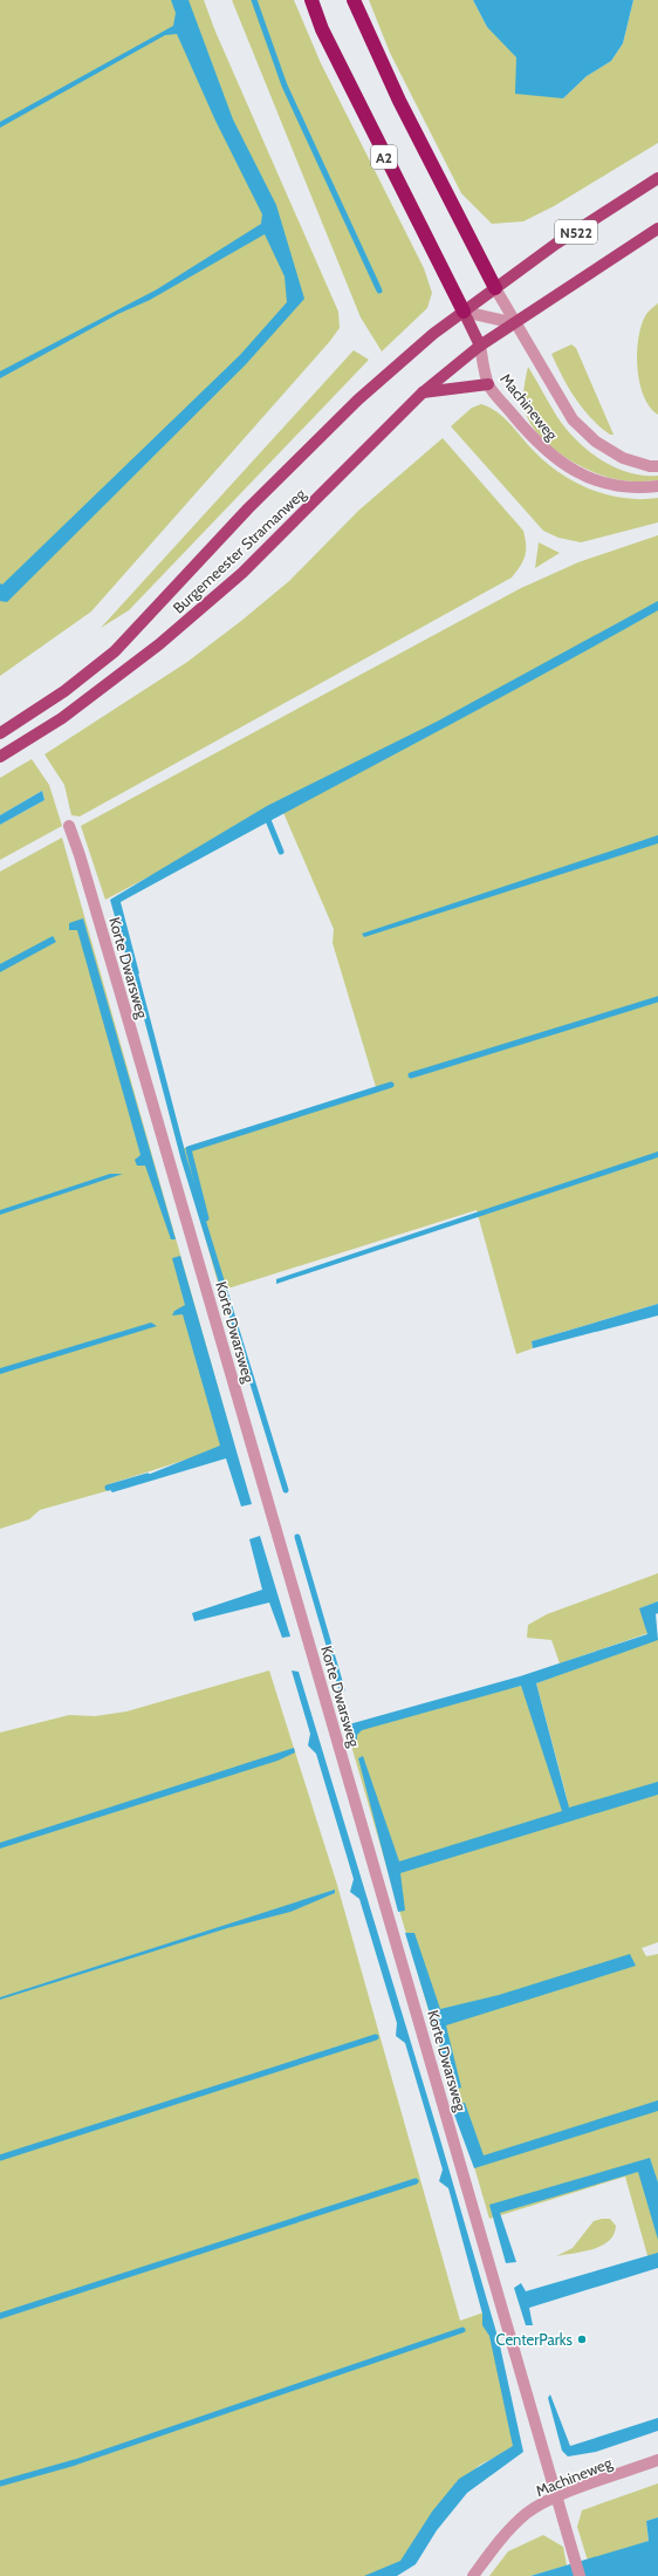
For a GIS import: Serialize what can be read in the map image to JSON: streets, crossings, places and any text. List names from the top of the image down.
{
  "streets": {
    "highway": ["A2"],
    "main road": ["N522", "Burgemeester Stramanweg"],
    "street": ["Machineweg", "Korte Dwarsweg"]
  },
  "crossings": [
    ["A2", "Burgemeester Stramanweg"],
    ["Machineweg", "Burgemeester Stramanweg"],
    ["Machineweg", "Korte Dwarsweg"]
  ],
  "places": ["CenterParks"]
}
